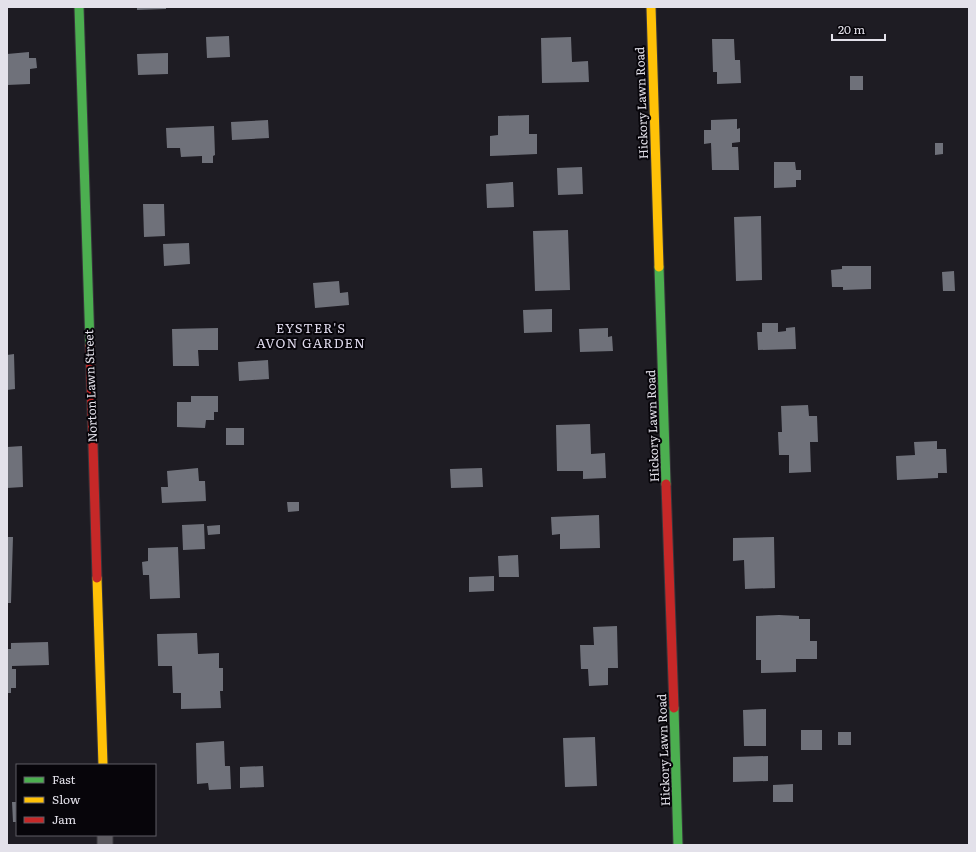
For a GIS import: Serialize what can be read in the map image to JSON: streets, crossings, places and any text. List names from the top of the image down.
{
  "streets": {
    "street": ["Hickory Lawn Road", "Norton Lawn Street"]
  },
  "districts": ["EYSTER'S AVON GARDEN"],
  "legend": ["Fast", "Slow", "Jam"],
  "scale_bar": "20 m"
}
